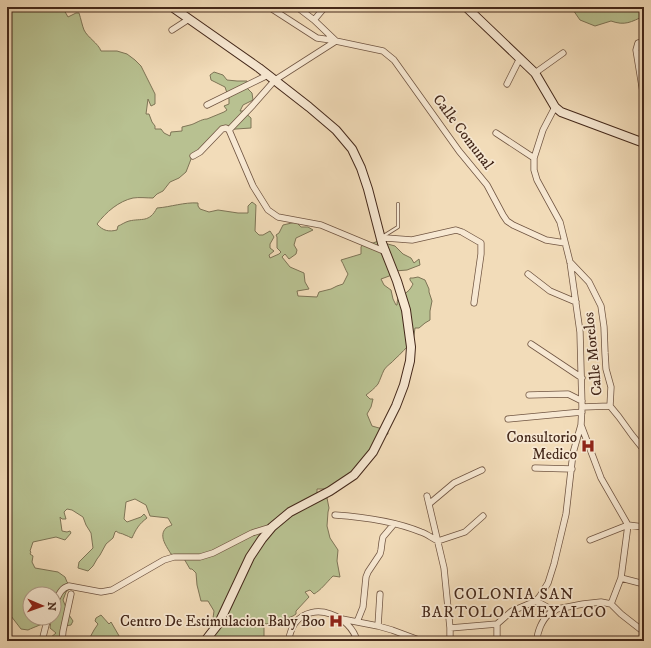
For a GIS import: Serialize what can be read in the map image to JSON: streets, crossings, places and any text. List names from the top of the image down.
{
  "streets": {
    "street": ["Calle Comunal", "Calle Morelos"]
  },
  "districts": ["COLONIA SAN BARTOLO AMEYALCO"],
  "places": {
    "hospital": ["Consultorio Medico", "Centro De Estimulacion Baby Boo"]
  },
  "north": "right"
}
